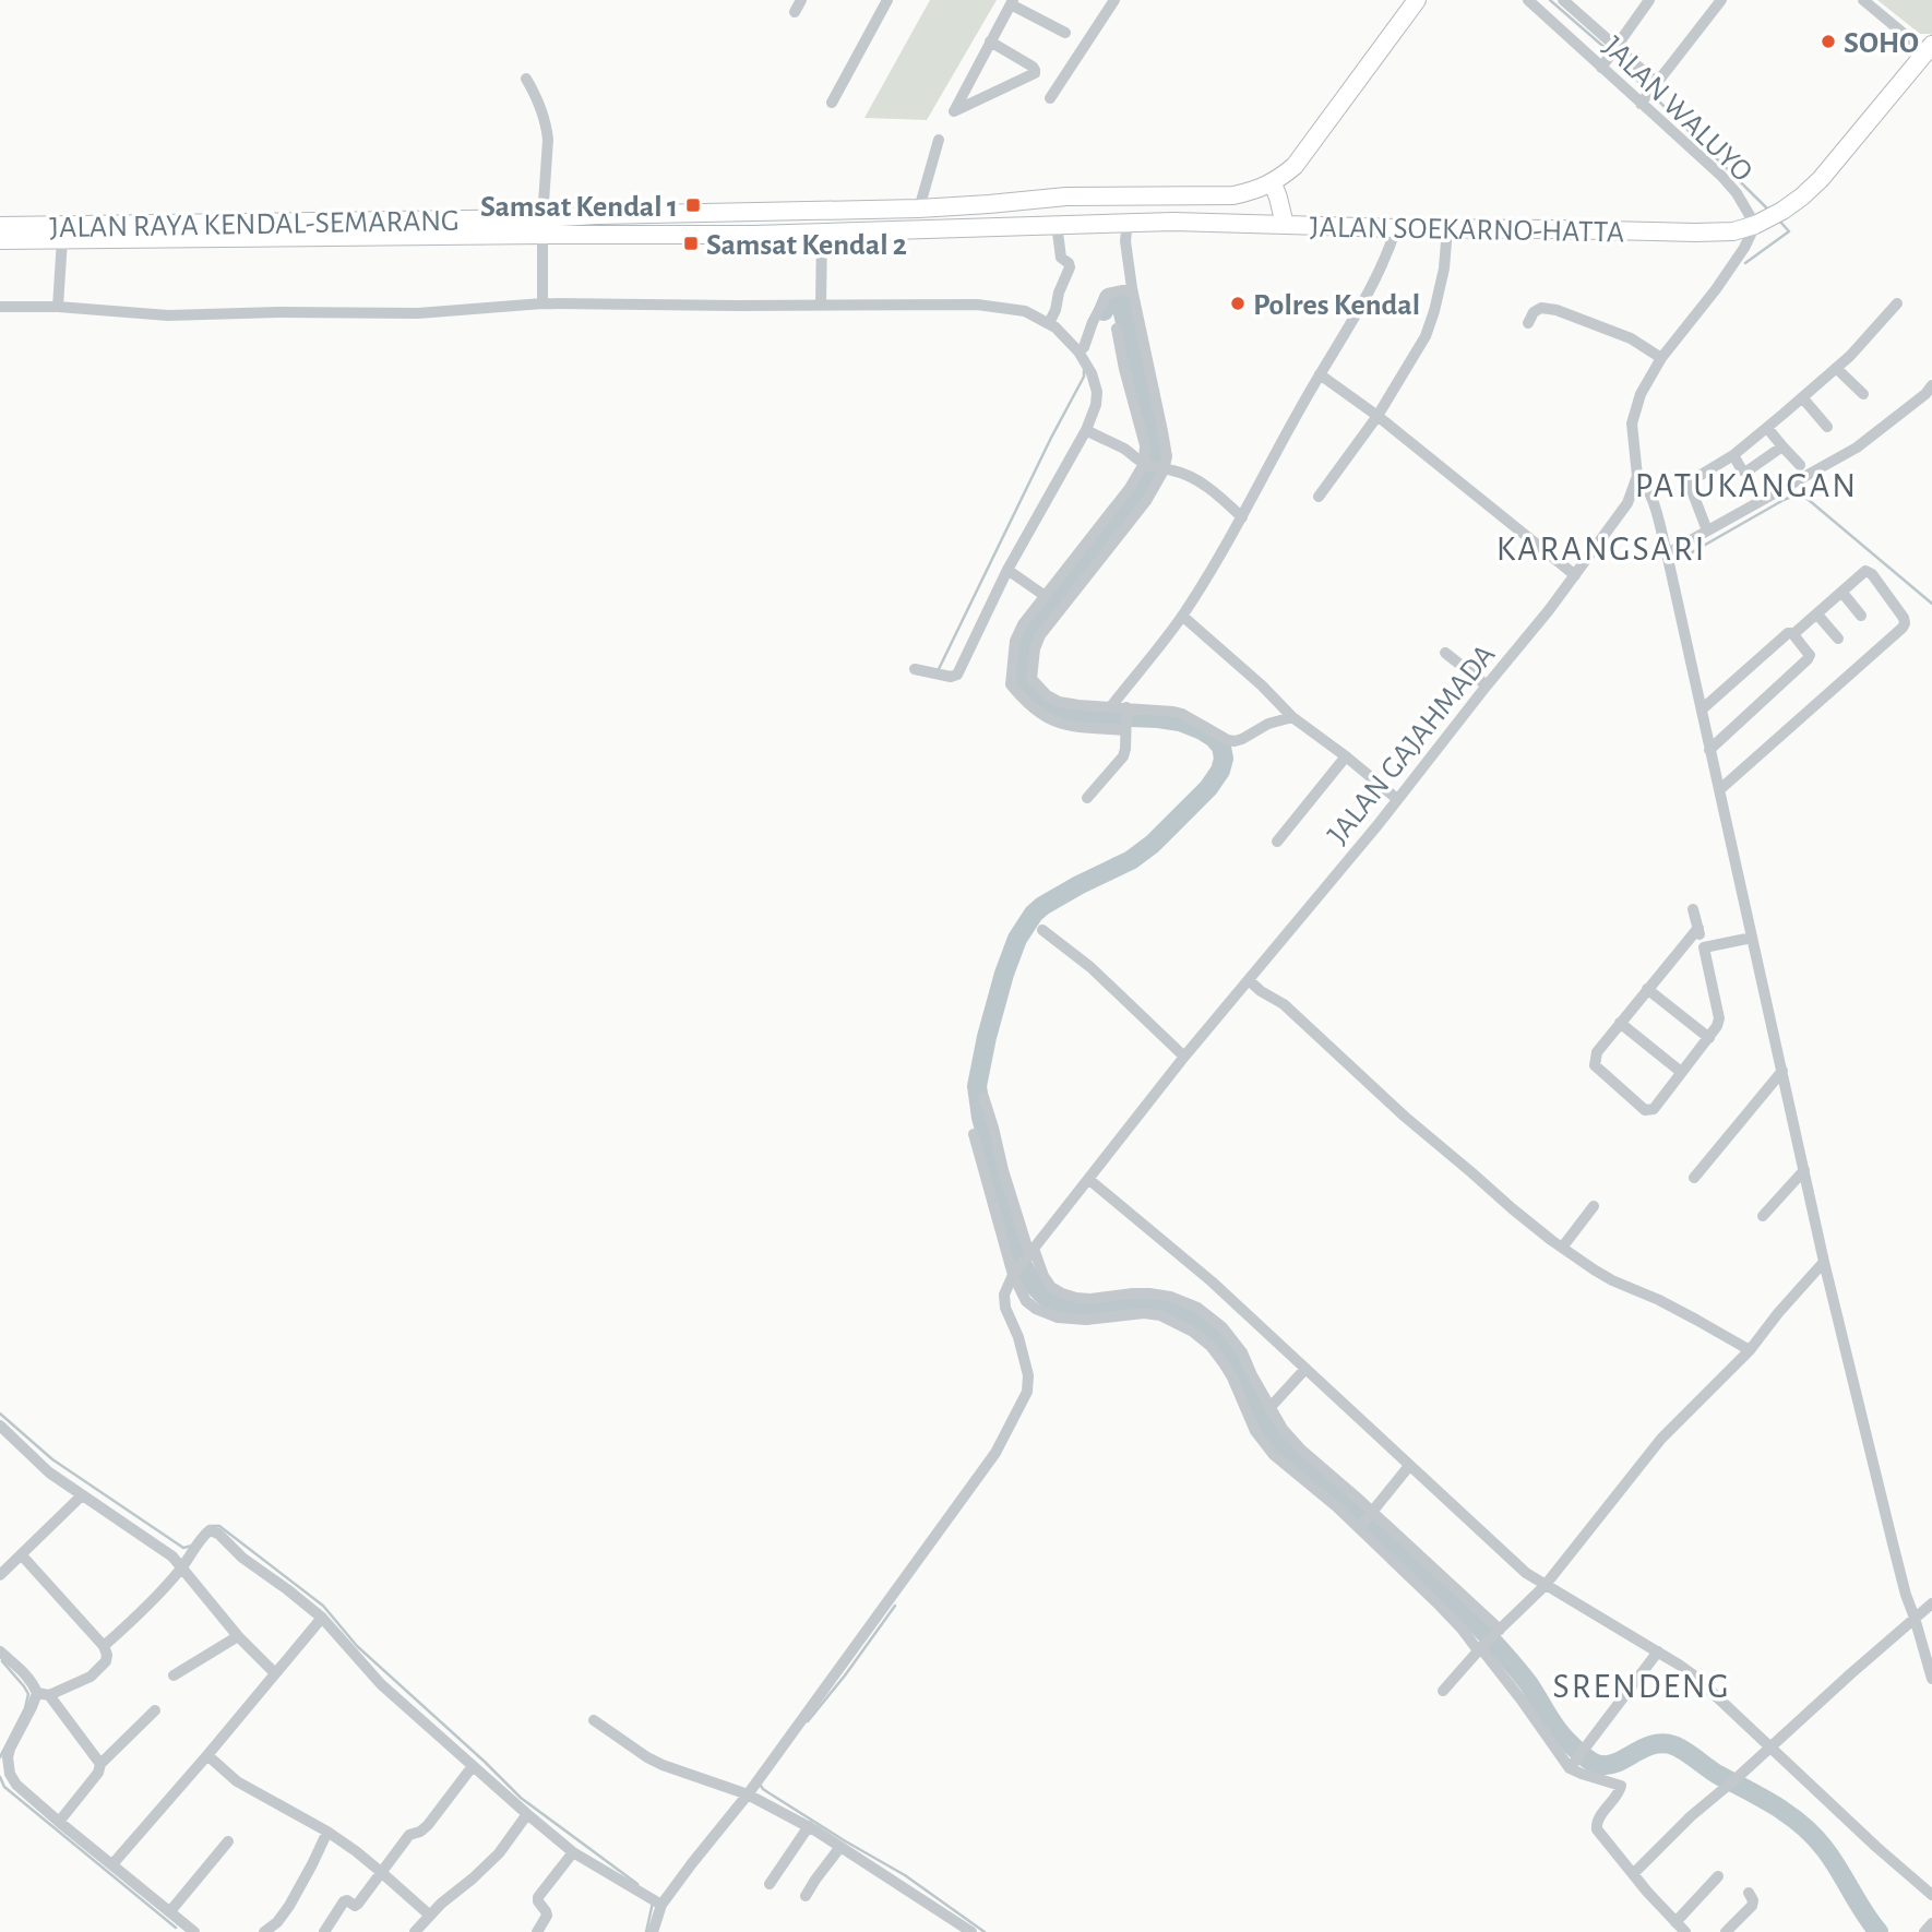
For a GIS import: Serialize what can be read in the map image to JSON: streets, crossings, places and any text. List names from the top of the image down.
{
  "streets": {
    "highway": ["JALAN RAYA KENDAL-SEMARANG", "JALAN SOEKARNO-HATTA"],
    "street": ["JALAN WALUYO", "JALAN GAJAHMADA"]
  },
  "crossings": [
    ["JALAN WALUYO", "JALAN SOEKARNO-HATTA"],
    ["JALAN WALUYO", "JALAN GAJAHMADA"],
    ["JALAN RAYA KENDAL-SEMARANG", "JALAN SOEKARNO-HATTA"],
    ["JALAN SOEKARNO-HATTA", "JALAN GAJAHMADA"]
  ],
  "districts": ["PATUKANGAN", "KARANGSARI", "SRENDENG"],
  "places": {
    "other": ["SOHO", "Polres Kendal"],
    "transit": ["Samsat Kendal 1", "Samsat Kendal 2"]
  }
}
